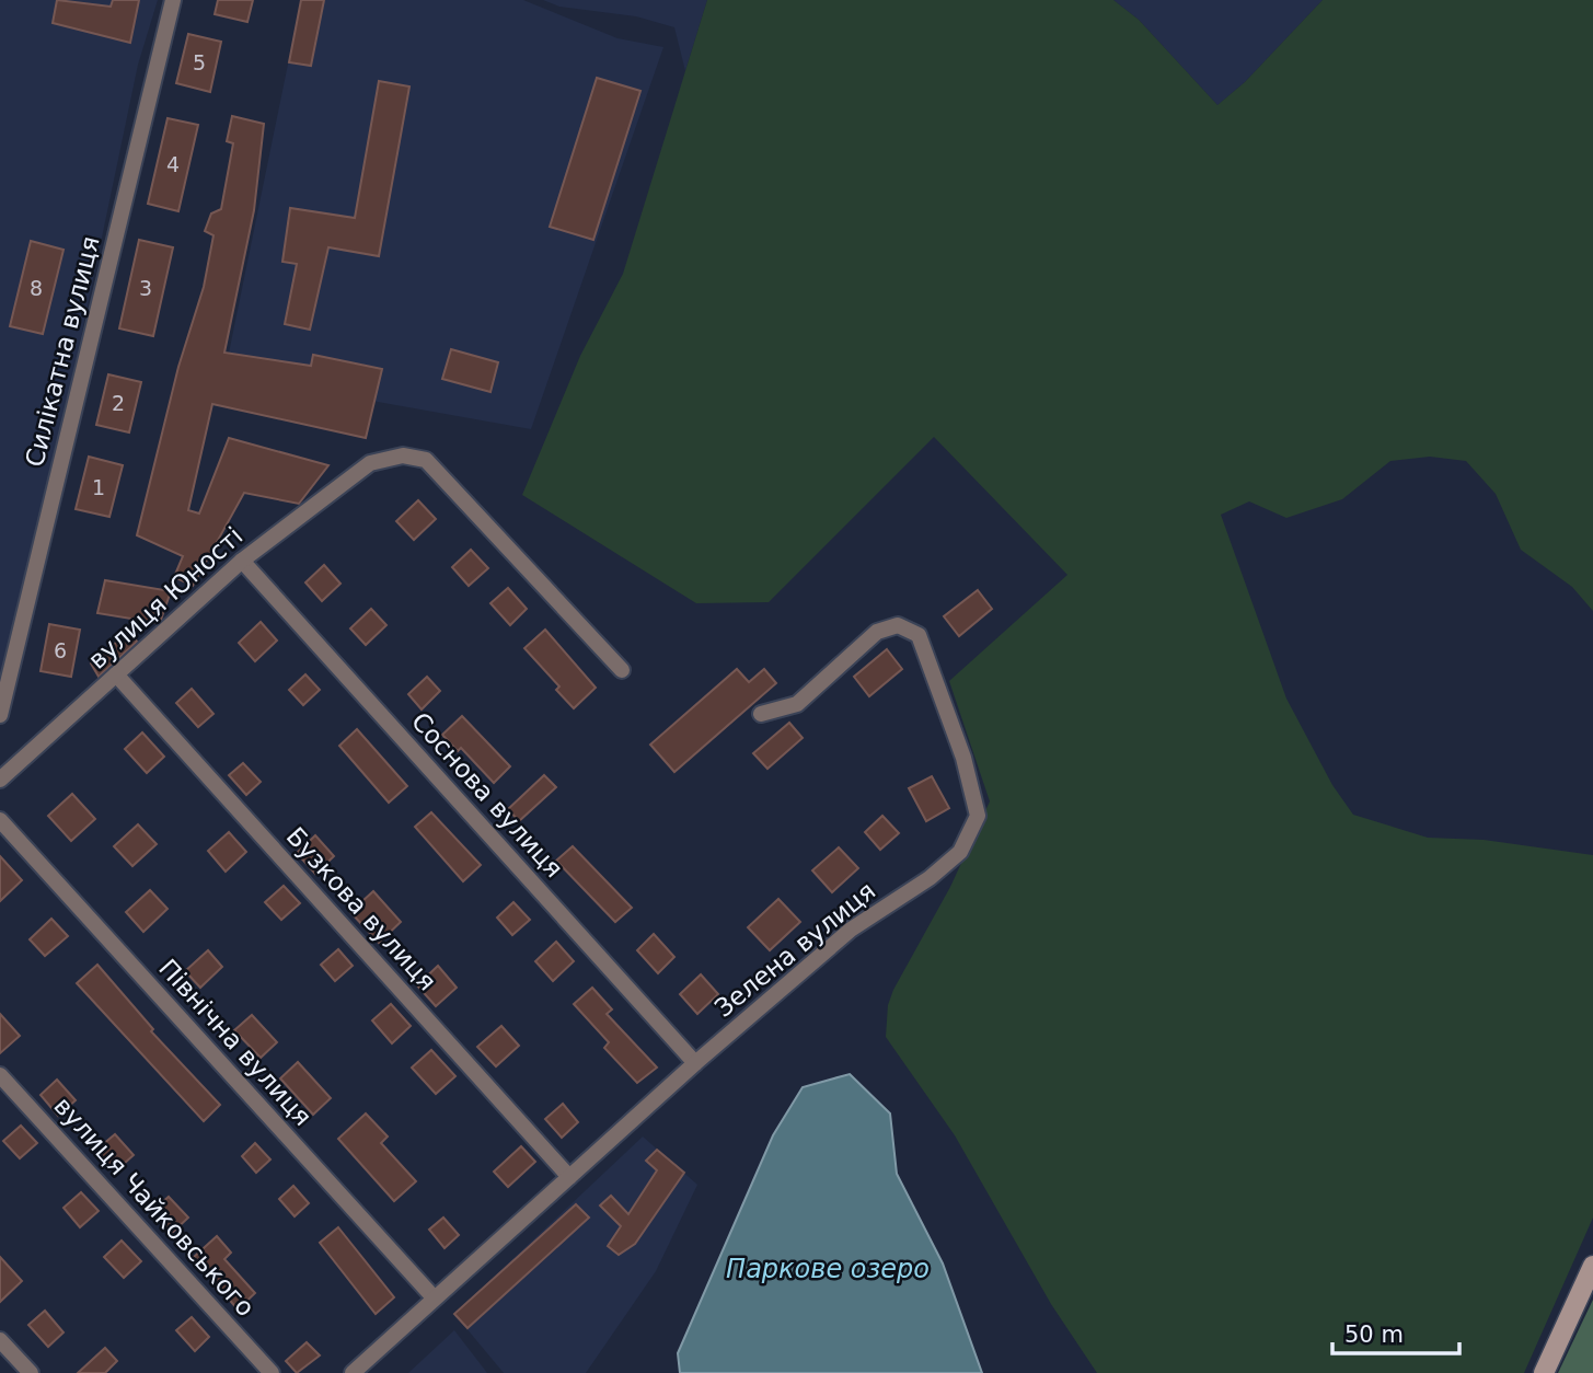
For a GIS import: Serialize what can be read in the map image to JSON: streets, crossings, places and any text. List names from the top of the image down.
{
  "streets": {
    "street": [
      "Силікатна вулиця",
      "вулиця Юності",
      "Соснова вулиця",
      "Бузкова вулиця",
      "Зелена вулиця",
      "Північна вулиця",
      "вулиця Чайковського"
    ]
  },
  "crossings": [
    ["вулиця Юності", "Соснова вулиця"],
    ["вулиця Юності", "Бузкова вулиця"],
    ["Соснова вулиця", "Зелена вулиця"],
    ["Бузкова вулиця", "Зелена вулиця"],
    ["Зелена вулиця", "Північна вулиця"]
  ],
  "water": ["Паркове озеро"],
  "house_numbers": [
    "5",
    "4",
    "8",
    "3",
    "2",
    "1",
    "6"
  ],
  "scale_bar": "50 m"
}
